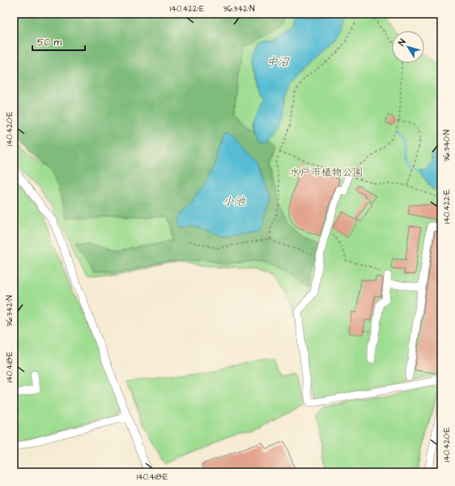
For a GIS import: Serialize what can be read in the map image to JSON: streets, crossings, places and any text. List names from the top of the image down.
{
  "water": ["中沼", "小池"],
  "parks": ["水戸市植物公園"],
  "scale_bar": "50 m",
  "north": "top left",
  "coordinates": [
    "140.422°E",
    "36.342°N",
    "140.420°E",
    "36.340°N",
    "140.418°E"
  ]
}
